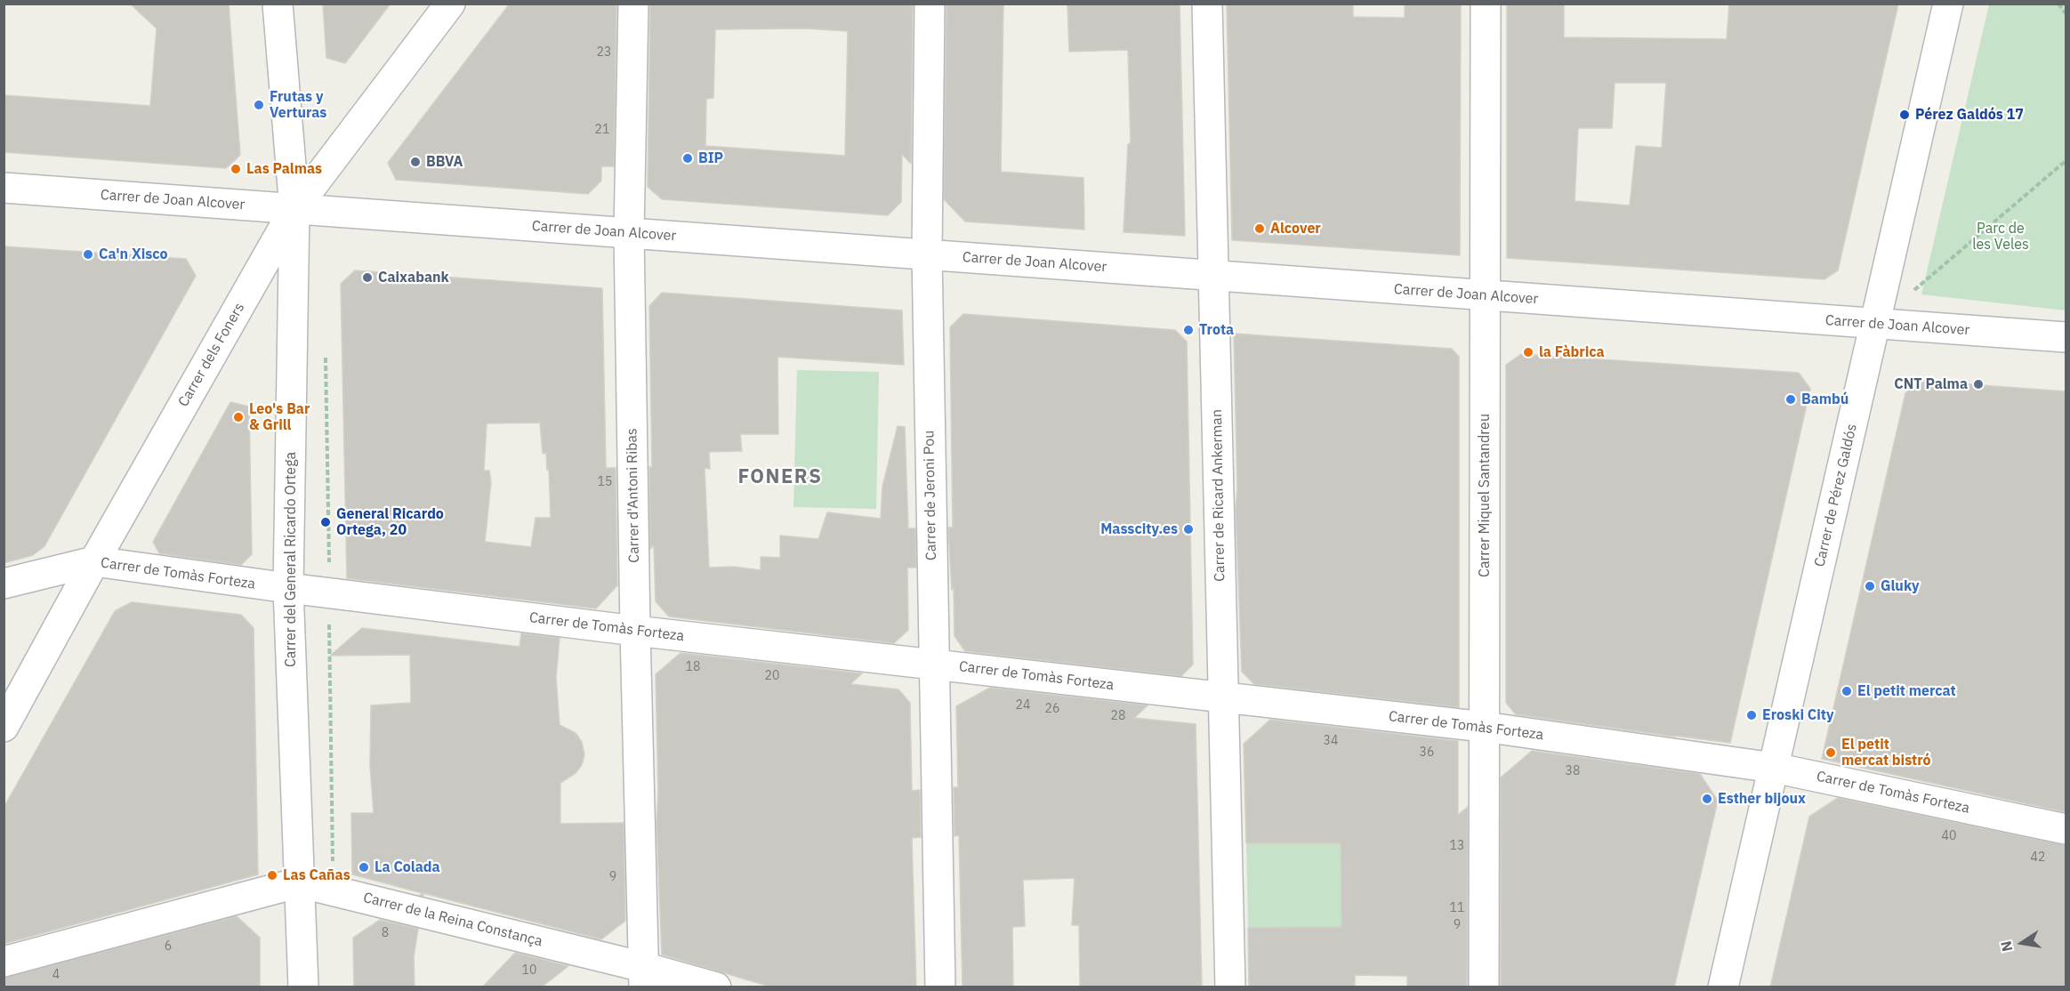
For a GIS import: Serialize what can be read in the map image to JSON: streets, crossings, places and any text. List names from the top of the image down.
{
  "streets": {
    "street": [
      "Carrer de Joan Alcover",
      "Carrer dels Foners",
      "Carrer d'Antoni Ribas",
      "Carrer de Jeroni Pou",
      "Carrer de Ricard Ankerman",
      "Carrer Miquel Santandreu",
      "Carrer de Pérez Galdós",
      "Carrer del General Ricardo Ortega",
      "Carrer de Tomàs Forteza",
      "Carrer de la Reina Constança"
    ]
  },
  "crossings": [
    ["Carrer de Joan Alcover", "Carrer dels Foners"],
    ["Carrer de Joan Alcover", "Carrer d'Antoni Ribas"],
    ["Carrer de Joan Alcover", "Carrer de Jeroni Pou"],
    ["Carrer de Joan Alcover", "Carrer de Ricard Ankerman"],
    ["Carrer de Joan Alcover", "Carrer Miquel Santandreu"],
    ["Carrer de Joan Alcover", "Carrer de Pérez Galdós"],
    ["Carrer de Joan Alcover", "Carrer del General Ricardo Ortega"],
    ["Carrer dels Foners", "Carrer del General Ricardo Ortega"],
    ["Carrer dels Foners", "Carrer de Tomàs Forteza"],
    ["Carrer d'Antoni Ribas", "Carrer de Tomàs Forteza"],
    ["Carrer d'Antoni Ribas", "Carrer de la Reina Constança"],
    ["Carrer de Jeroni Pou", "Carrer de Tomàs Forteza"],
    ["Carrer de Ricard Ankerman", "Carrer de Tomàs Forteza"],
    ["Carrer Miquel Santandreu", "Carrer de Tomàs Forteza"],
    ["Carrer de Pérez Galdós", "Carrer de Tomàs Forteza"],
    ["Carrer del General Ricardo Ortega", "Carrer de Tomàs Forteza"],
    ["Carrer del General Ricardo Ortega", "Carrer de la Reina Constança"]
  ],
  "districts": ["FONERS"],
  "parks": ["Parc de les Veles"],
  "places": [
    "Frutas y Verturas",
    "Pérez Galdós 17",
    "BIP",
    "BBVA",
    "Las Palmas",
    "Alcover",
    "Ca'n Xisco",
    "Caixabank",
    "Trota",
    "la Fàbrica",
    "CNT Palma",
    "Bambú",
    "Leo's Bar & Grill",
    "General Ricardo Ortega, 20",
    "Masscity.es",
    "Gluky",
    "El petit mercat",
    "Eroski City",
    "El petit mercat bistró",
    "Esther bijoux",
    "La Colada",
    "Las Cañas"
  ],
  "house_numbers": [
    "23",
    "21",
    "15",
    "18",
    "20",
    "24",
    "26",
    "28",
    "34",
    "36",
    "38",
    "40",
    "13",
    "42",
    "9",
    "11",
    "9",
    "8",
    "6",
    "10",
    "4"
  ],
  "north": "left"
}
